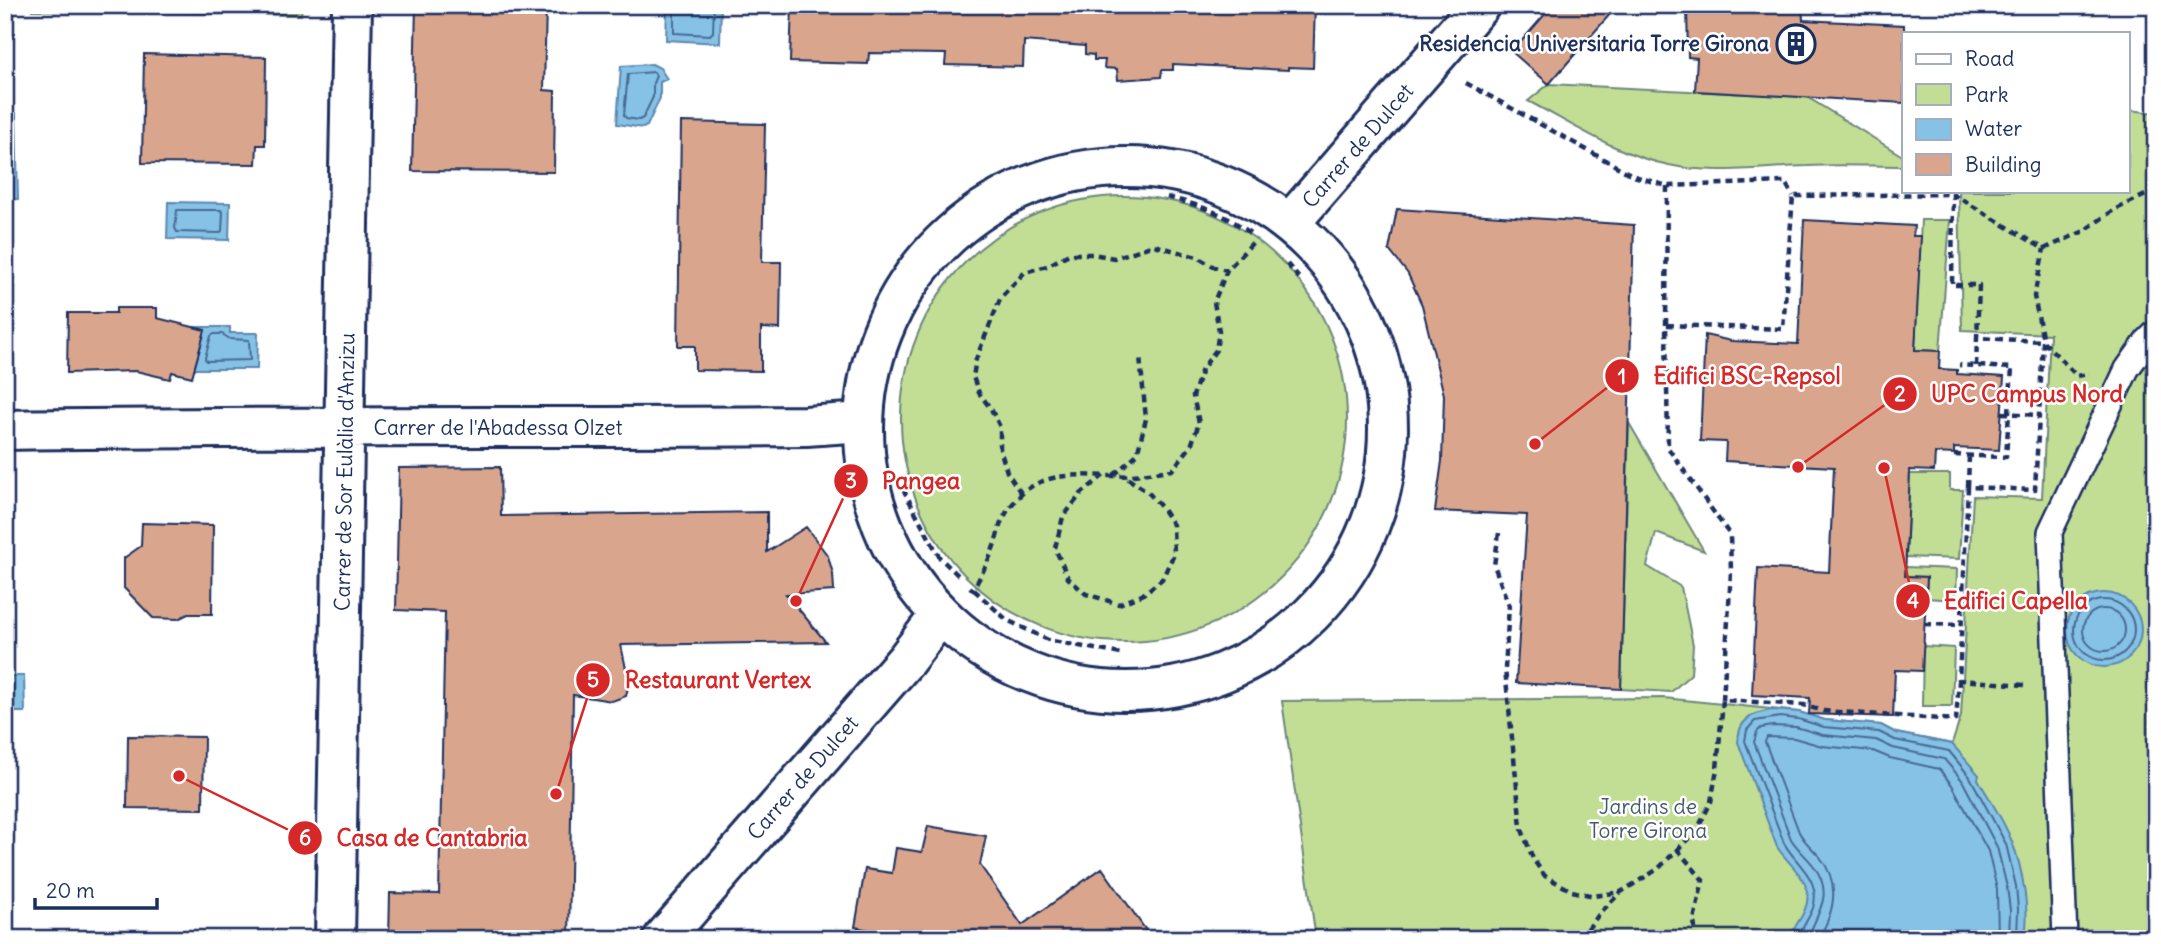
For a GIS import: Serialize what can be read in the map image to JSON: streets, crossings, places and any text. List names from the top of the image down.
{
  "streets": {
    "street": ["Carrer de Dulcet", "Carrer de l'Abadessa Olzet", "Carrer de Sor Eulàlia d'Anzizu"]
  },
  "crossings": [
    ["Carrer de l'Abadessa Olzet", "Carrer de Sor Eulàlia d'Anzizu"]
  ],
  "parks": ["Jardins de Torre Girona"],
  "places": {
    "building": ["Residencia Universitaria Torre Girona"],
    "other": [
      "Edifici BSC-Repsol",
      "UPC Campus Nord",
      "Edifici Capella",
      "Pangea",
      "Casa de Cantabria",
      "Restaurant Vertex"
    ]
  },
  "legend": [
    "Road",
    "Park",
    "Water",
    "Building"
  ],
  "scale_bar": "20 m"
}
